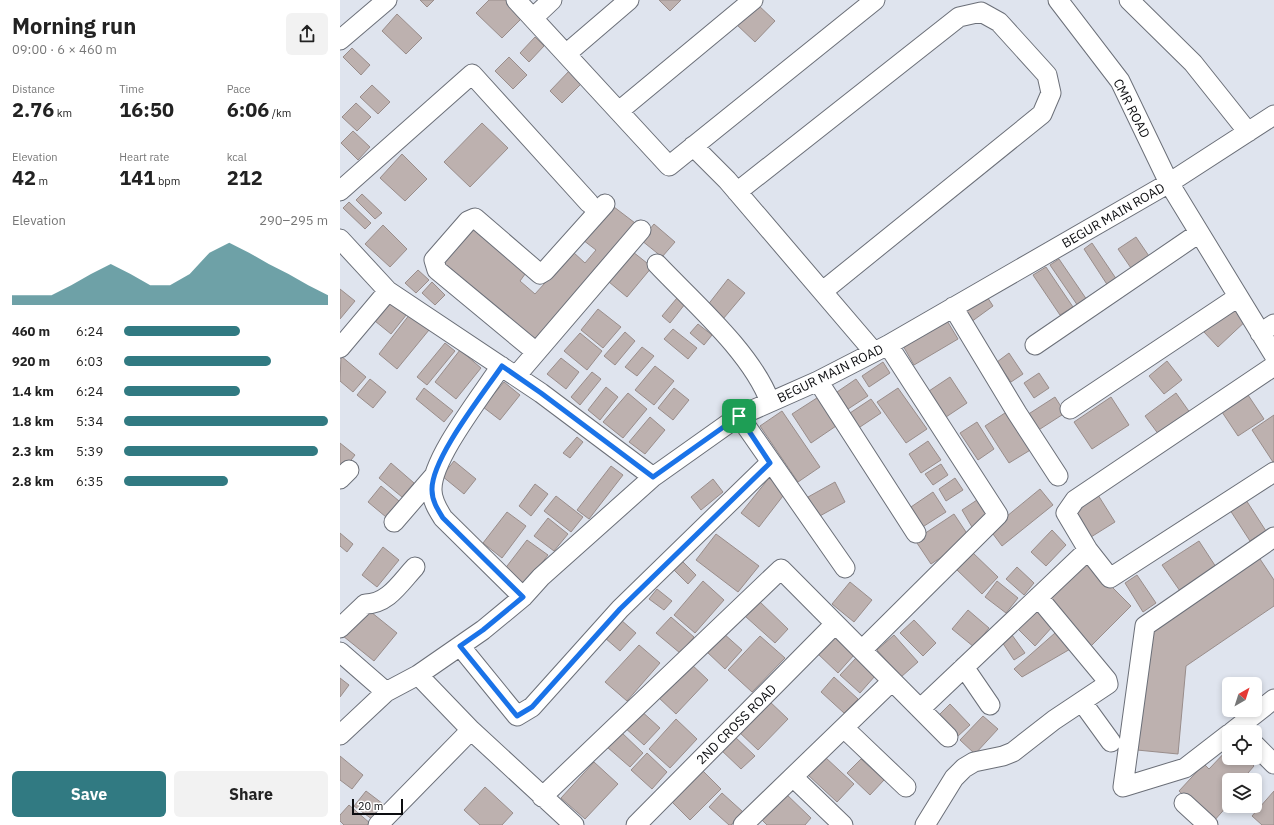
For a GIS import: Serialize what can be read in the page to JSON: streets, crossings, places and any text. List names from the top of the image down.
{
  "streets": {
    "street": ["CMR ROAD", "BEGUR MAIN ROAD", "2ND CROSS ROAD"]
  },
  "crossings": [
    ["CMR ROAD", "BEGUR MAIN ROAD"]
  ],
  "scale_bar": "20 m",
  "north": "top right",
  "page": {
    "heading": ["Morning run", "09:00 · 6 × 460 m"],
    "stats": [
      ["Distance", "2.76 km"],
      ["Time", "16:50"],
      ["Pace", "6:06 /km"],
      ["Elevation", "42 m"],
      ["Heart rate", "141 bpm"],
      ["kcal", "212"]
    ],
    "chart": ["Elevation", "290–295 m"],
    "list": [
      {
        "name": "460 m",
        "note": "6:24"
      },
      {
        "name": "920 m",
        "note": "6:03"
      },
      {
        "name": "1.4 km",
        "note": "6:24"
      },
      {
        "name": "1.8 km",
        "note": "5:34"
      },
      {
        "name": "2.3 km",
        "note": "5:39"
      },
      {
        "name": "2.8 km",
        "note": "6:35"
      }
    ],
    "buttons": ["Save", "Share"],
    "scale": "20 m"
  }
}
